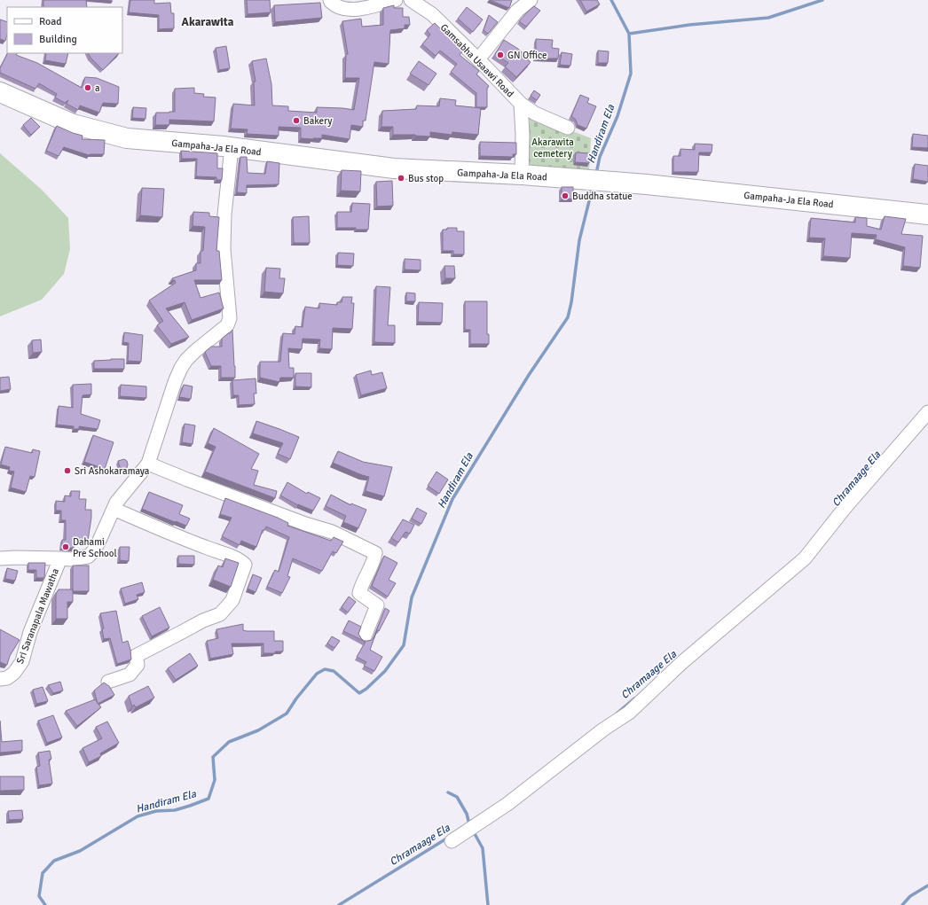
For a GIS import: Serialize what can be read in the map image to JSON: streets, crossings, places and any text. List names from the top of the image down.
{
  "streets": {
    "highway": ["Gampaha-Ja Ela Road"],
    "street": ["Gamsabha Usaawi Road", "Sri Saranapala Mawatha"]
  },
  "crossings": [
    ["Gamsabha Usaawi Road", "Gampaha-Ja Ela Road"],
    ["Gampaha-Ja Ela Road", "Sri Saranapala Mawatha"]
  ],
  "districts": ["Akarawita"],
  "water": ["Handiram Ela", "Chramaage Ela"],
  "parks": ["Akarawita cemetery"],
  "places": [
    "GN Office",
    "a",
    "Bakery",
    "Bus stop",
    "Buddha statue",
    "Sri Ashokaramaya",
    "Dahami Pre School"
  ],
  "legend": ["Road", "Building"]
}
